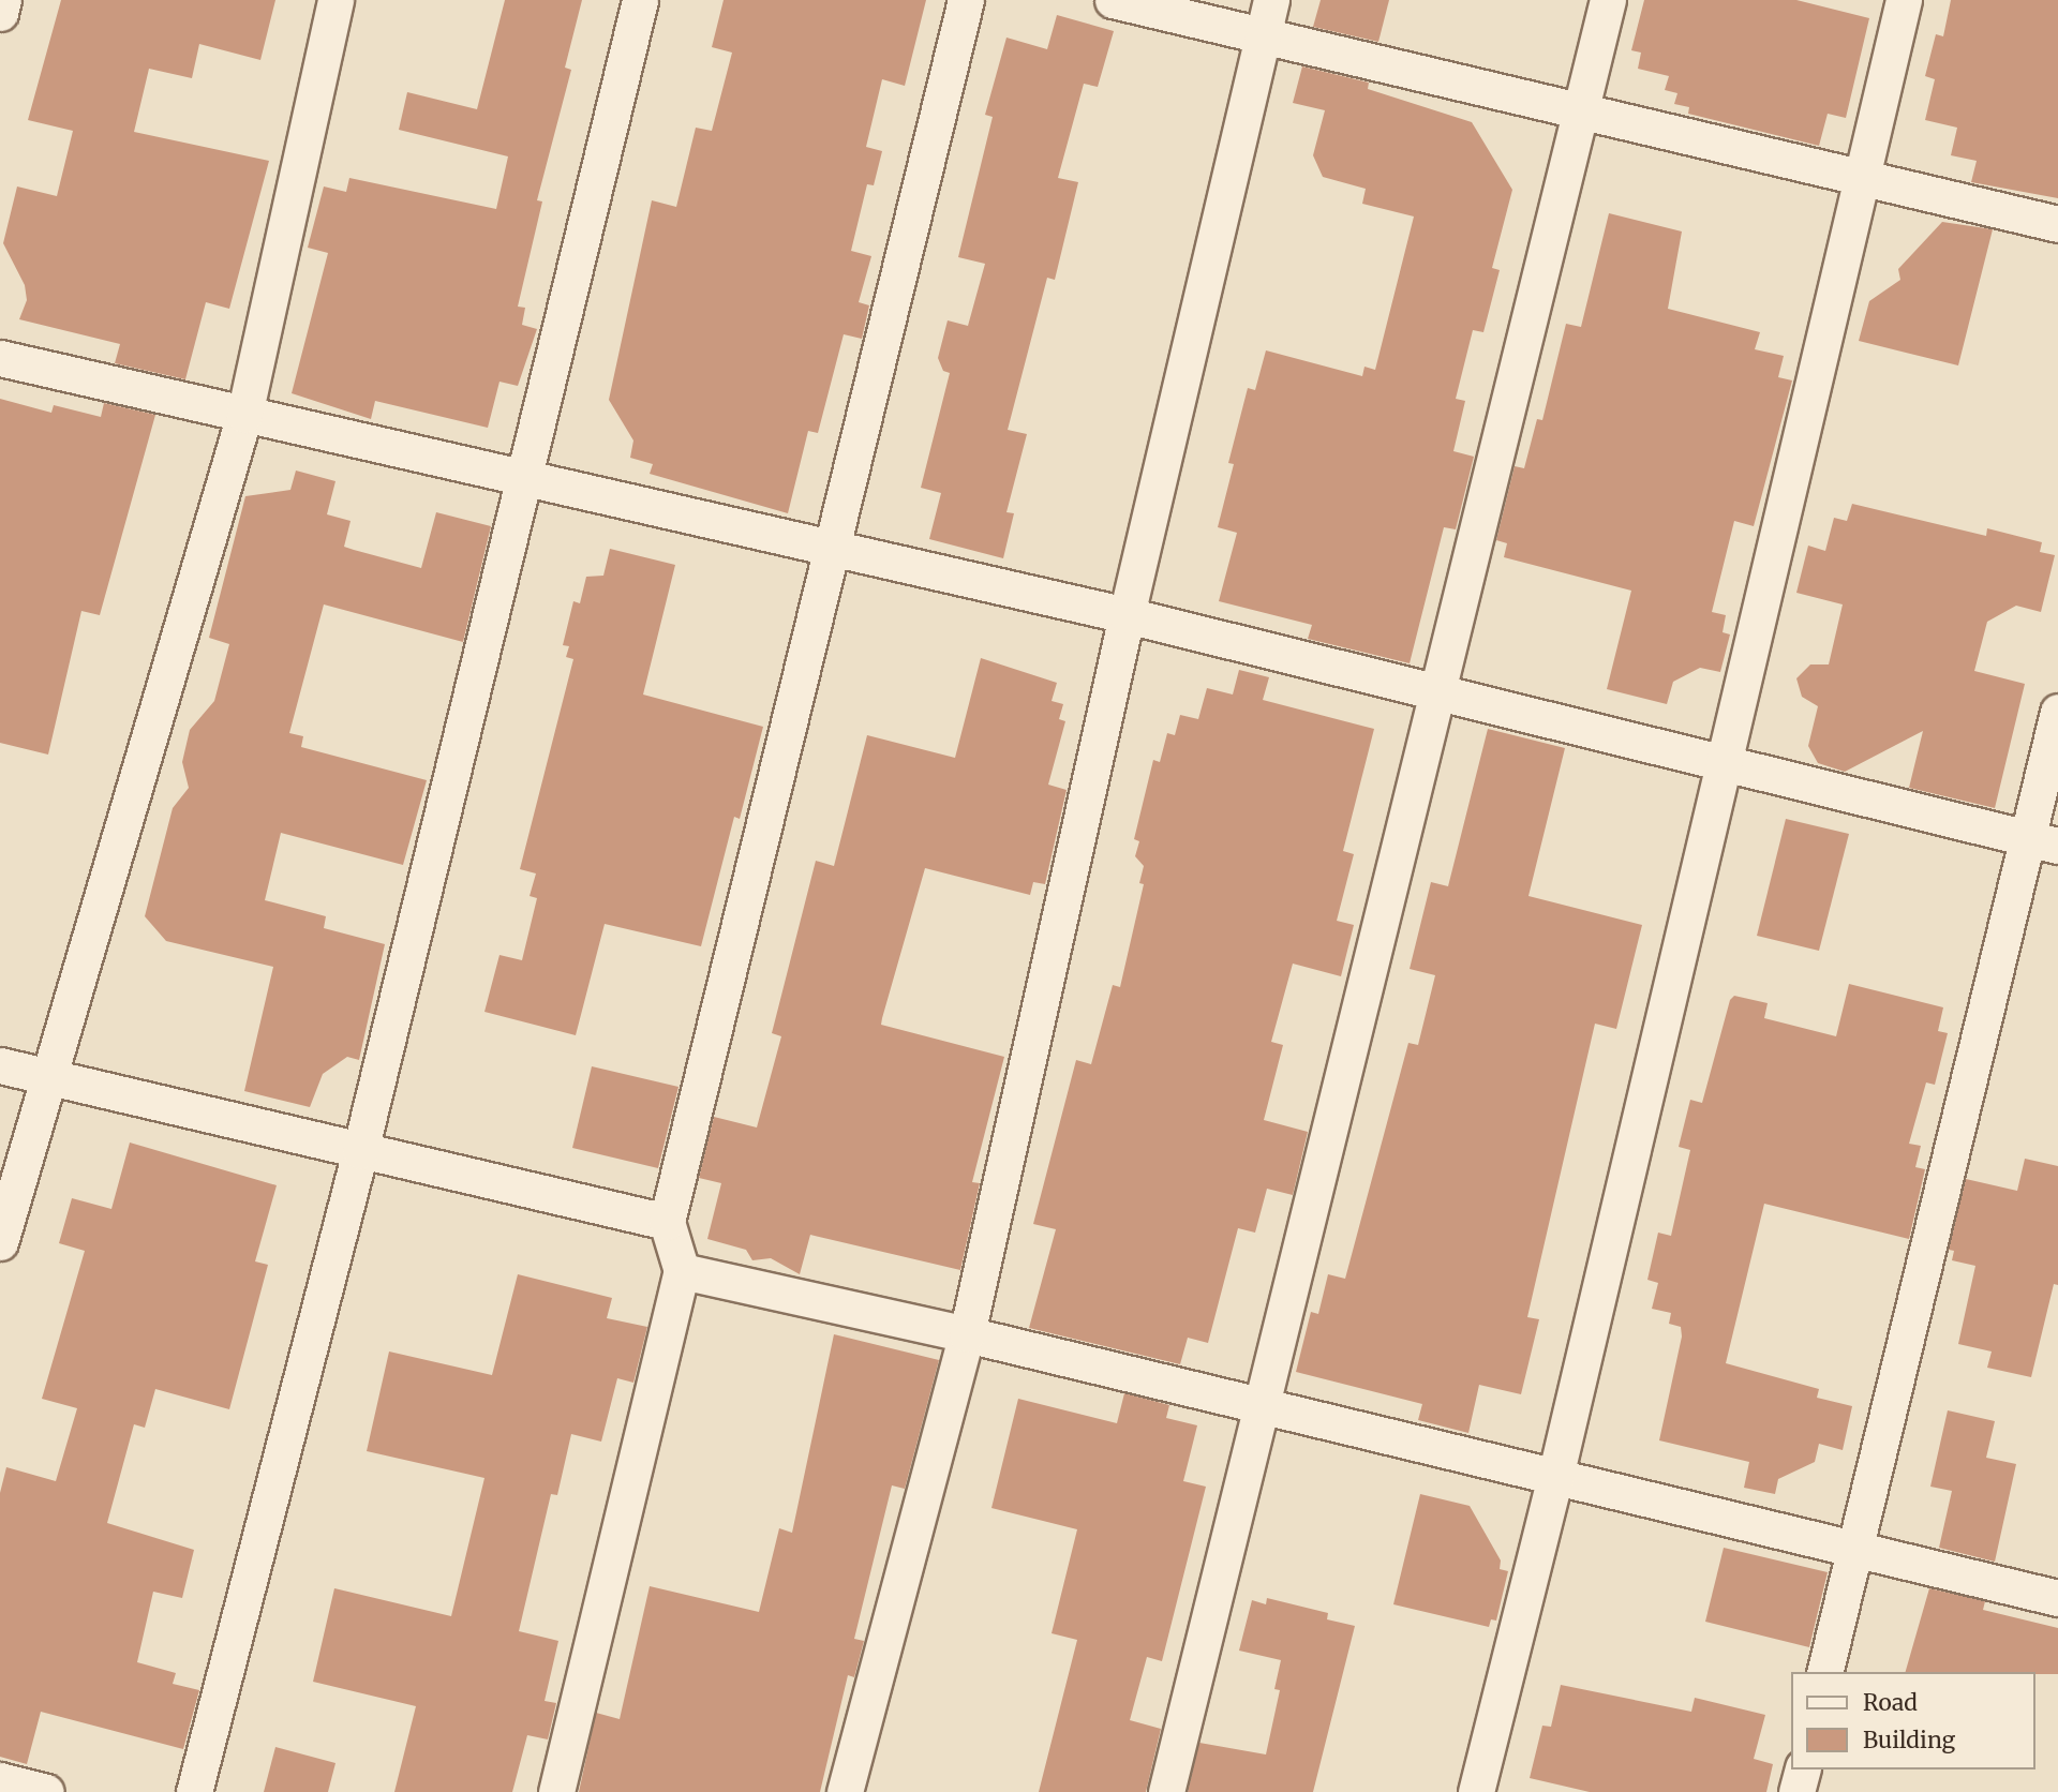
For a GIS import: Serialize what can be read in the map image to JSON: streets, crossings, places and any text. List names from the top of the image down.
{
  "legend": ["Road", "Building"]
}
